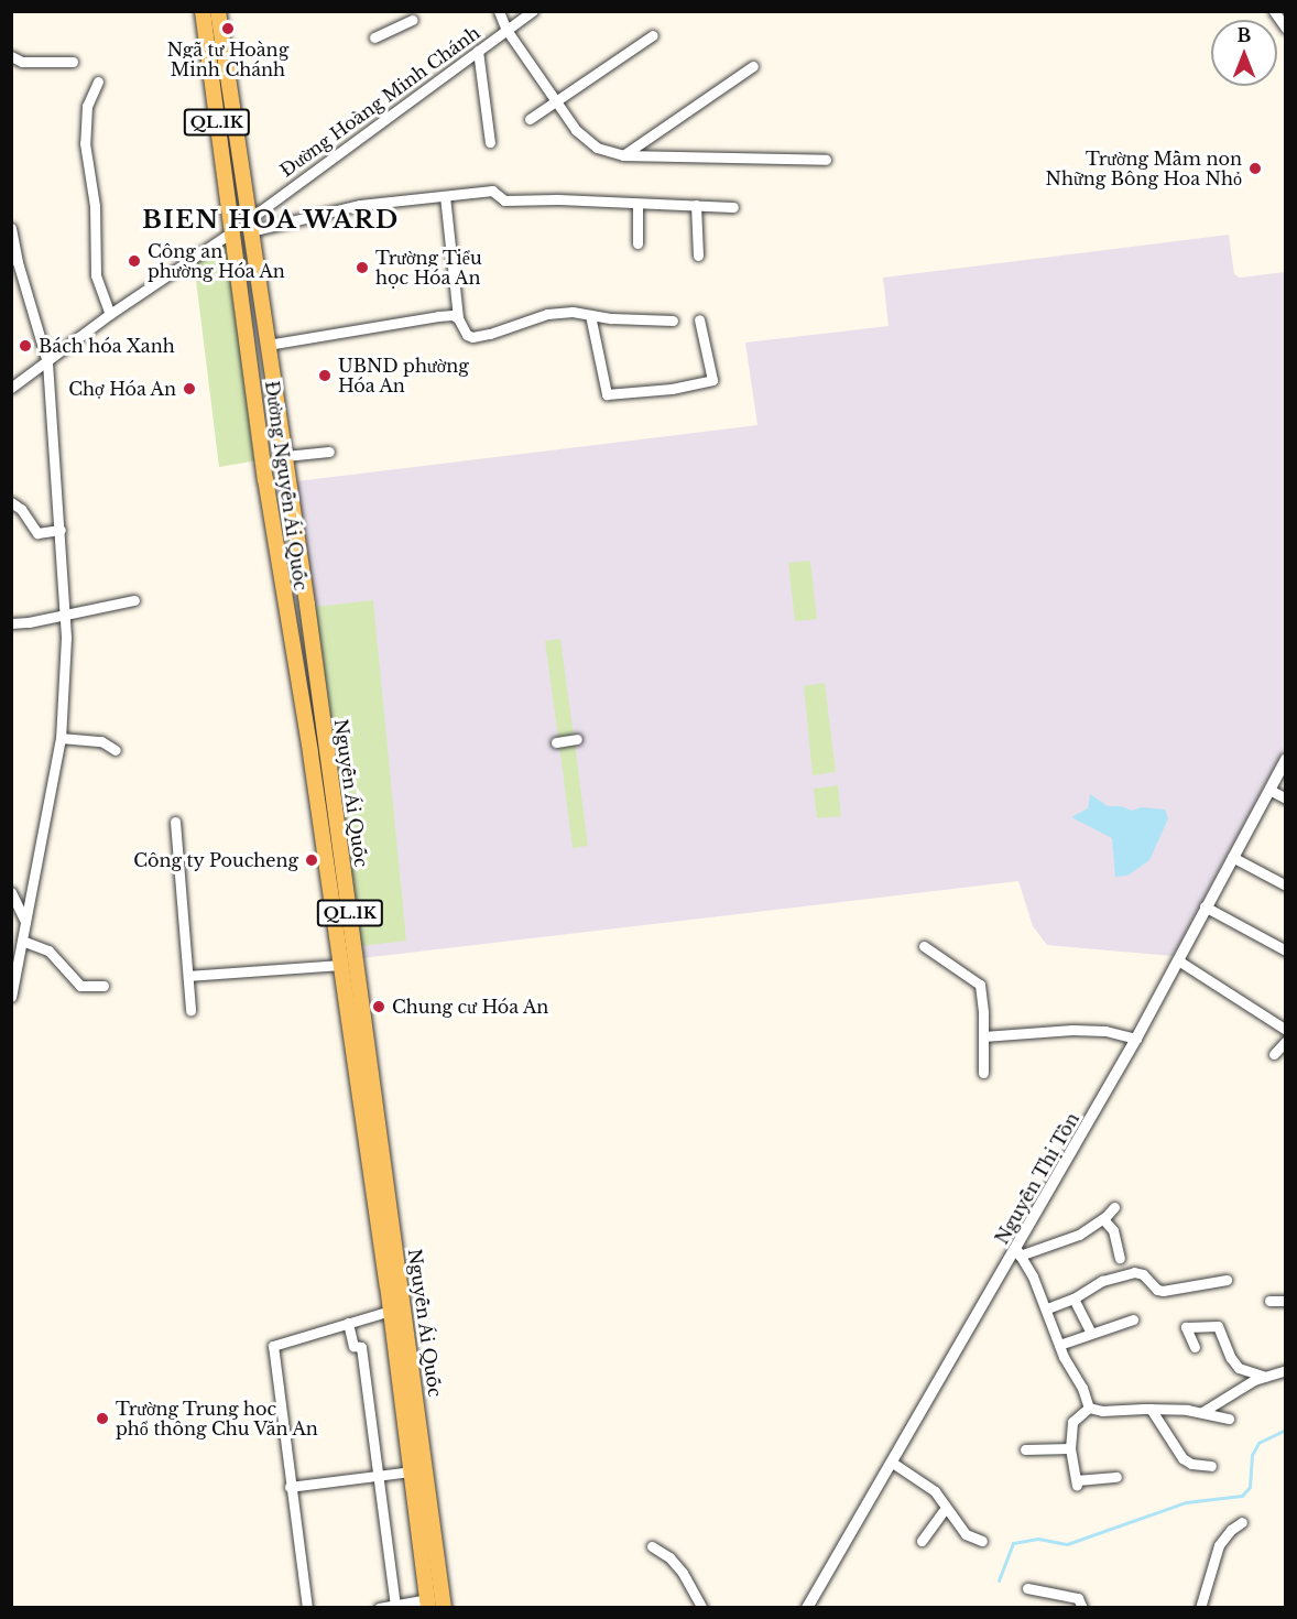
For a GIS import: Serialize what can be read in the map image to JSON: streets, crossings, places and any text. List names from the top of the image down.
{
  "streets": {
    "main road": ["QL.1K", "Đường Nguyễn Ái Quốc", "Nguyễn Ái Quốc"],
    "street": ["Đường Hoàng Minh Chánh", "Nguyễn Thị Tồn"]
  },
  "crossings": [
    ["Đường Hoàng Minh Chánh", "QL.1K"],
    ["Đường Hoàng Minh Chánh", "Nguyễn Ái Quốc"],
    ["QL.1K", "Nguyễn Ái Quốc"],
    ["Đường Nguyễn Ái Quốc", "Nguyễn Ái Quốc"]
  ],
  "districts": ["BIEN HOA WARD"],
  "places": [
    "Ngã tư Hoàng Minh Chánh",
    "Trường Mầm non Những Bông Hoa Nhỏ",
    "Công an phường Hóa An",
    "Trường Tiểu học Hóa An",
    "Bách hóa Xanh",
    "UBND phường Hóa An",
    "Chợ Hóa An",
    "Công ty Poucheng",
    "Chung cư Hóa An",
    "Trường Trung học phổ thông Chu Văn An"
  ],
  "north": "top"
}
